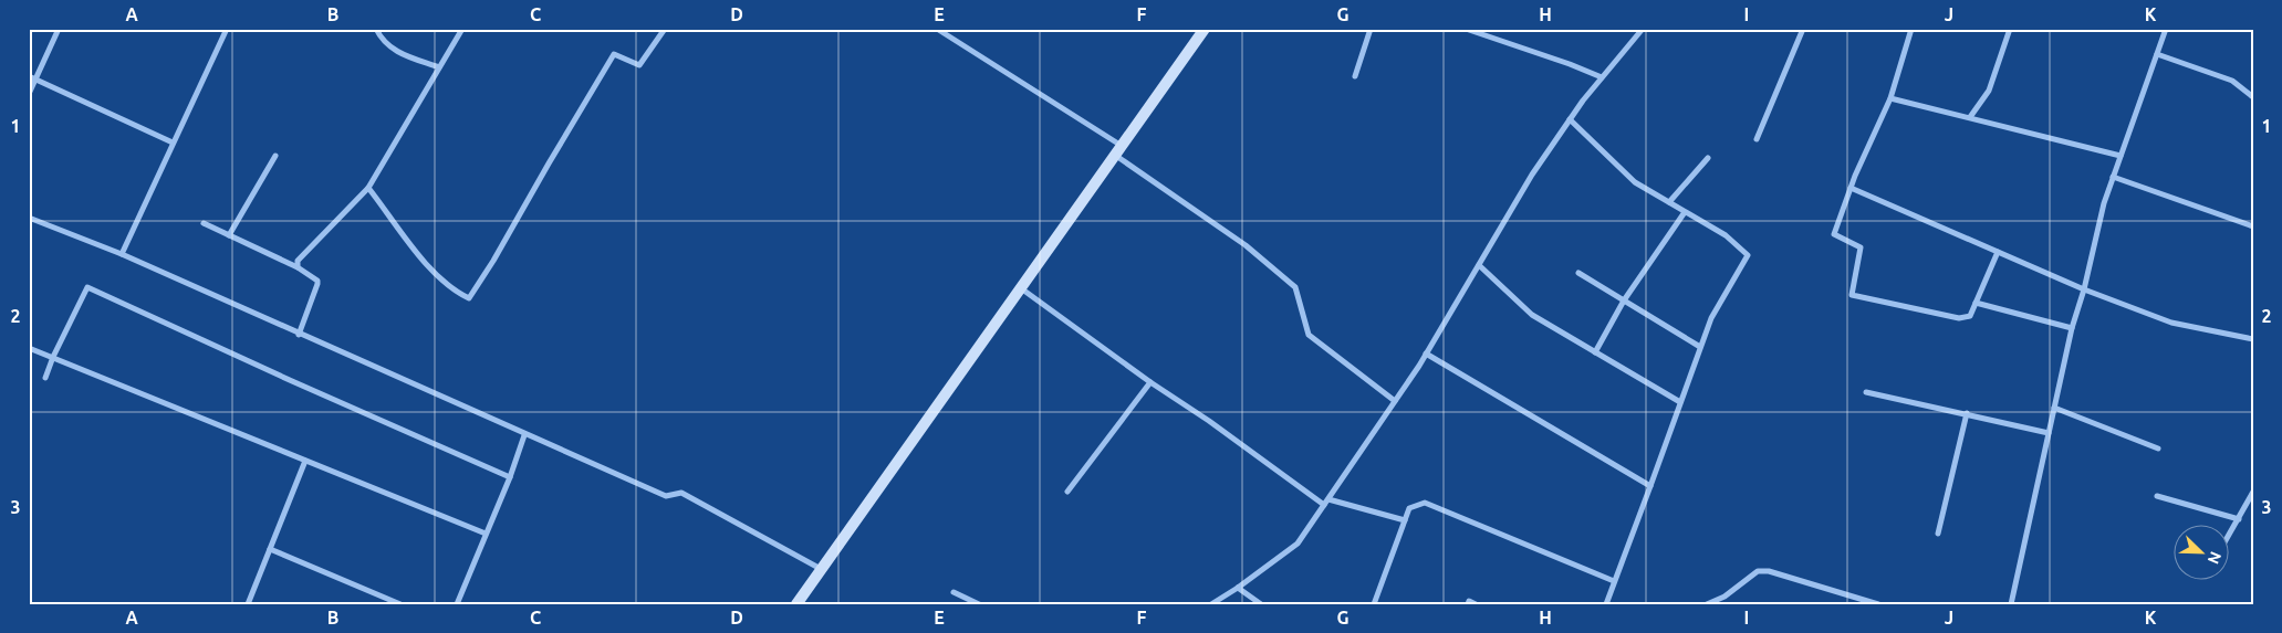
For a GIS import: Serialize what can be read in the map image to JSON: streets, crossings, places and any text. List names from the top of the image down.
{
  "north": "bottom right",
  "grid": {
    "columns": [
      "A",
      "B",
      "C",
      "D",
      "E",
      "F",
      "G",
      "H",
      "I",
      "J",
      "K"
    ],
    "rows": ["1", "2", "3"]
  }
}
